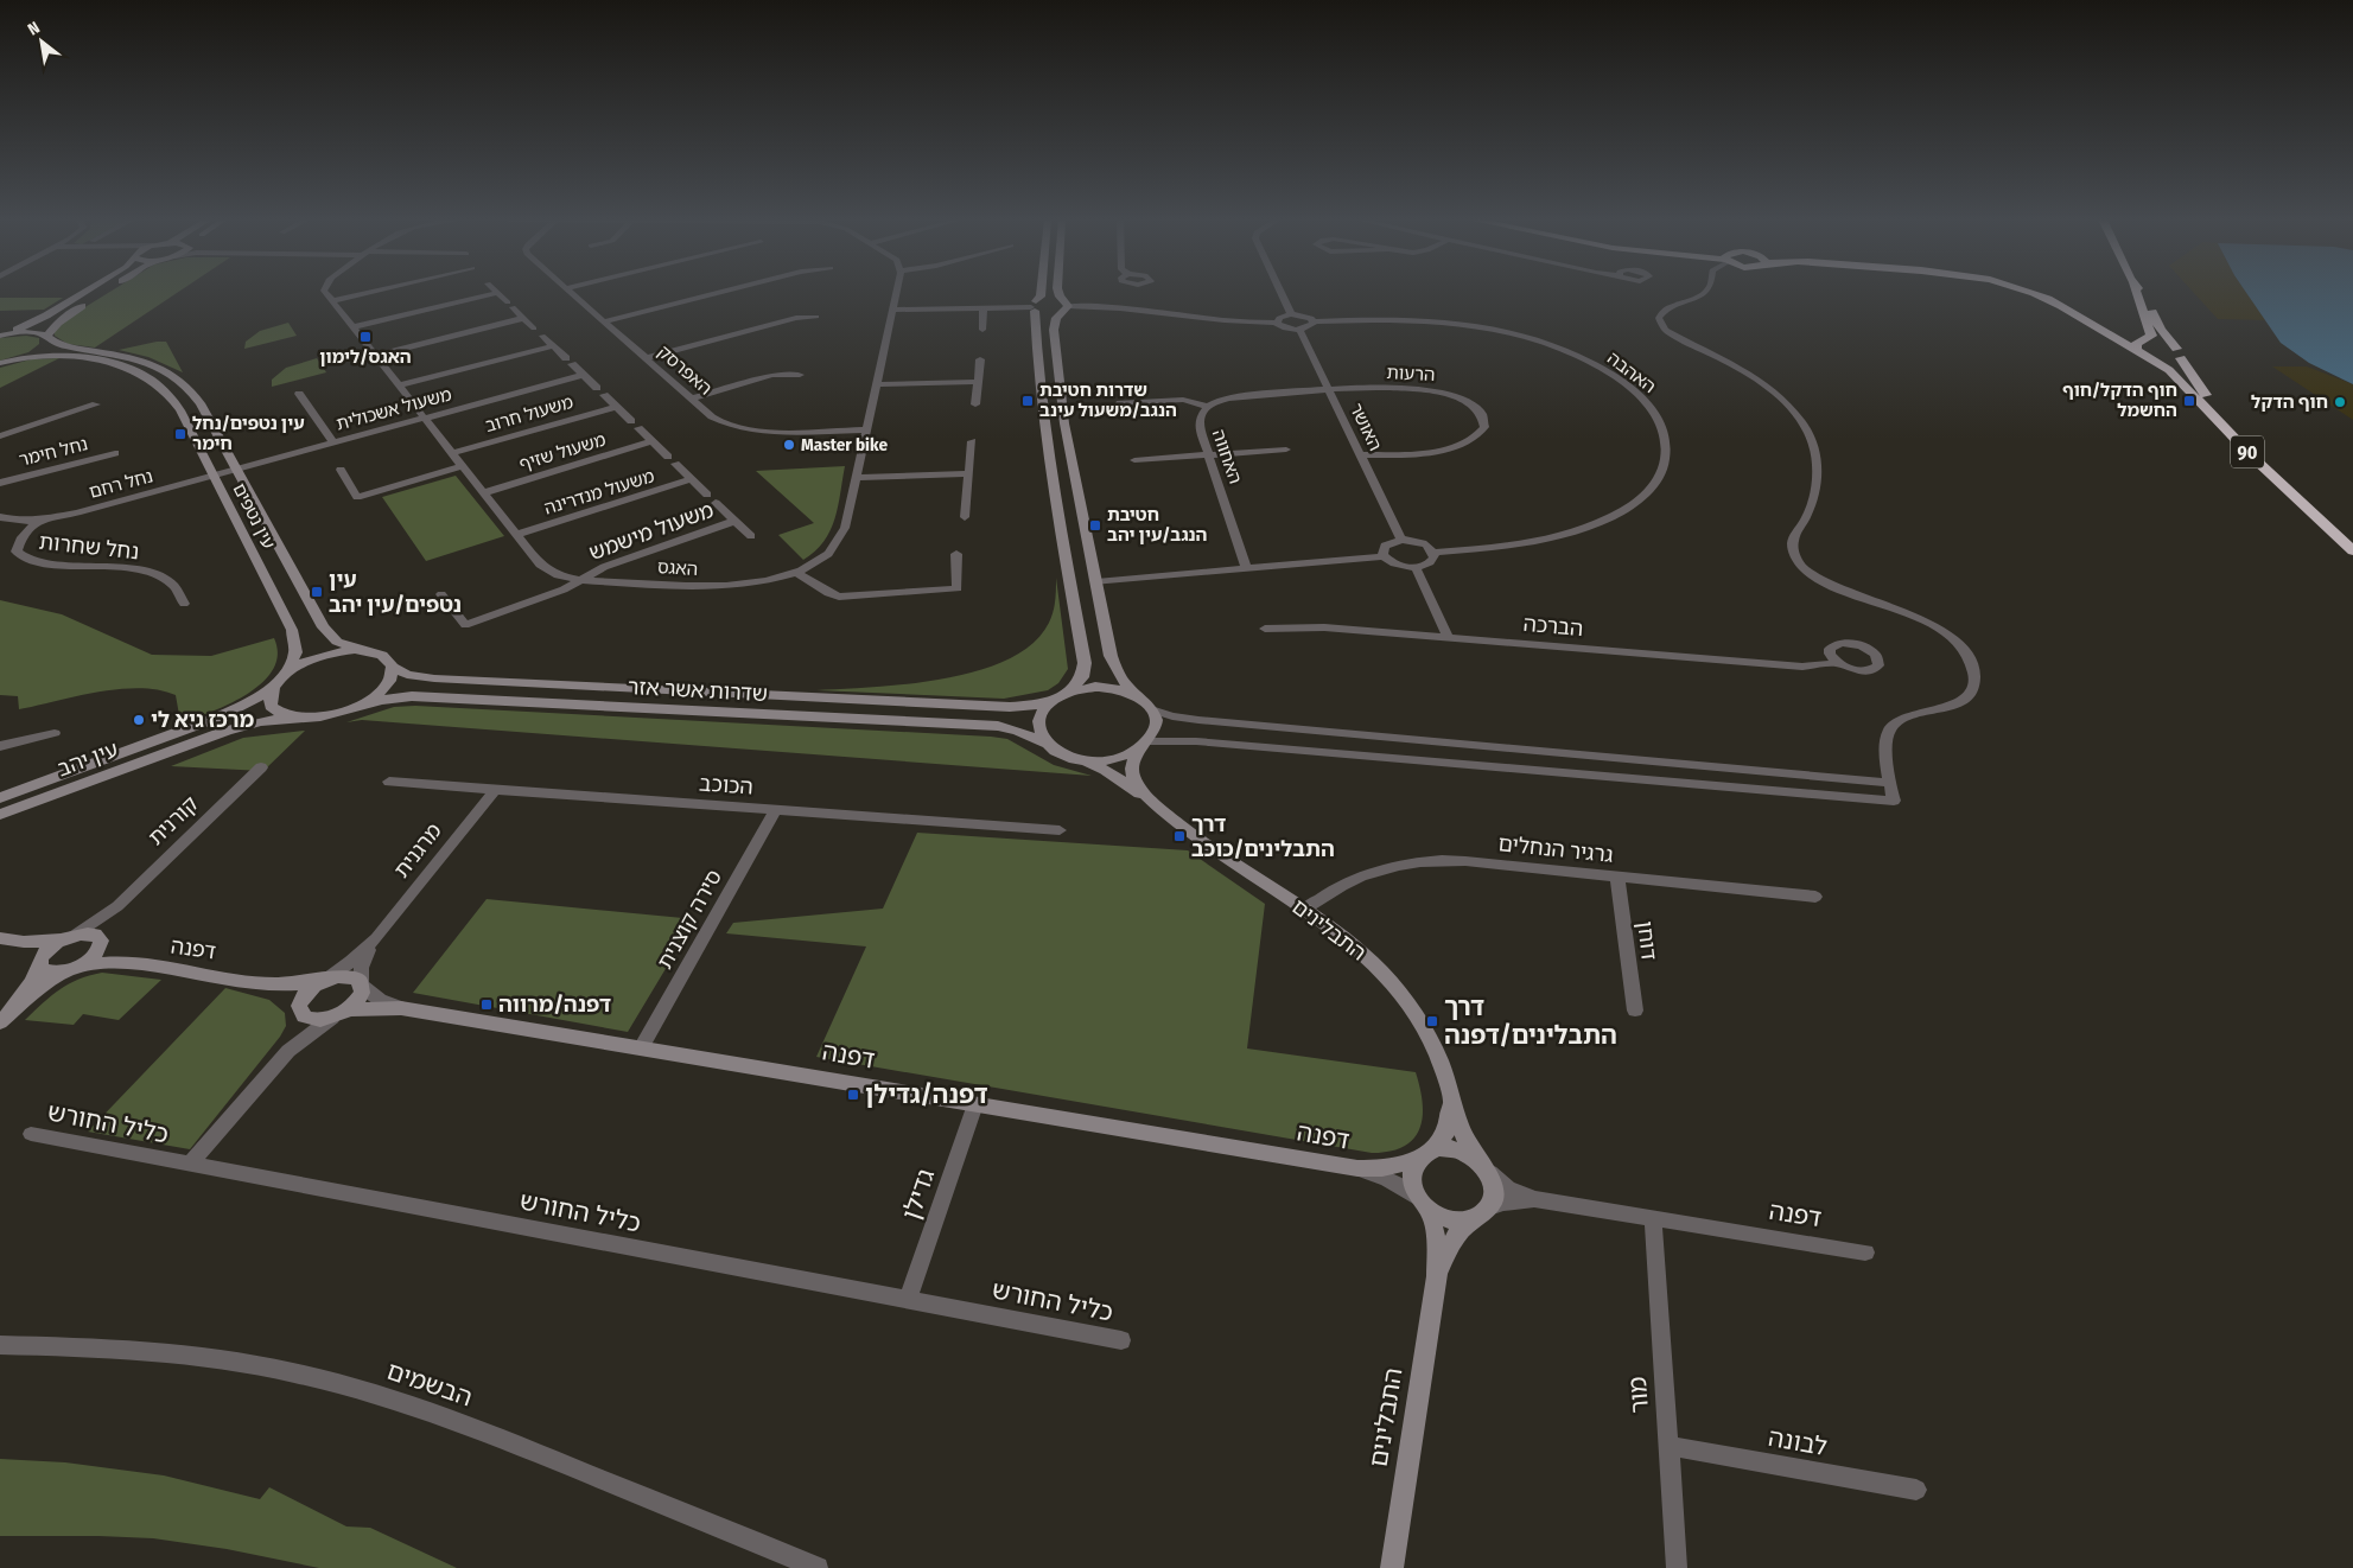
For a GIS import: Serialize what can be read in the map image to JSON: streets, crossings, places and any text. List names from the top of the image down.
{
  "streets": {
    "highway": ["90"],
    "street": [
      "האפרסק",
      "האהבה",
      "הרעות",
      "משעול אשכולית",
      "משעול חרוב",
      "האושר",
      "נחל חימר",
      "משעול שזיף",
      "האחווה",
      "נחל רחם",
      "משעול מנדרינה",
      "עין נטפים",
      "משעול מישמש",
      "נחל שחרות",
      "האגס",
      "הברכה",
      "שדרות אשר אזר",
      "עין יהב",
      "הכוכב",
      "קורנית",
      "גרגיר הנחלים",
      "מרגנית",
      "סירה קוצנית",
      "התבלינים",
      "דוחן",
      "דפנה",
      "כליל החורש",
      "גדילן",
      "הבשמים",
      "מור",
      "לבונה"
    ]
  },
  "crossings": [
    ["האפרסק", "האגס"],
    ["הרעות", "האושר"],
    ["הרעות", "האחווה"],
    ["משעול אשכולית", "נחל רחם"],
    ["משעול אשכולית", "עין נטפים"],
    ["משעול אשכולית", "האגס"],
    ["משעול חרוב", "האגס"],
    ["האושר", "האחווה"],
    ["משעול שזיף", "משעול מנדרינה"],
    ["משעול שזיף", "האגס"],
    ["נחל רחם", "עין נטפים"],
    ["נחל רחם", "נחל שחרות"],
    ["משעול מנדרינה", "האגס"],
    ["עין נטפים", "שדרות אשר אזר"],
    ["עין נטפים", "עין יהב"],
    ["משעול מישמש", "האגס"],
    ["שדרות אשר אזר", "עין יהב"],
    ["שדרות אשר אזר", "התבלינים"],
    ["הכוכב", "מרגנית"],
    ["הכוכב", "סירה קוצנית"],
    ["קורנית", "דפנה"],
    ["גרגיר הנחלים", "התבלינים"],
    ["גרגיר הנחלים", "דוחן"],
    ["מרגנית", "דפנה"],
    ["סירה קוצנית", "דפנה"],
    ["התבלינים", "דפנה"],
    ["דפנה", "גדילן"],
    ["דפנה", "מור"],
    ["כליל החורש", "גדילן"],
    ["מור", "לבונה"]
  ],
  "places": {
    "transit": [
      "האגס/לימון",
      "שדרות חטיבת הנגב/משעול עינב",
      "חוף הדקל/חוף החשמל",
      "עין נטפים/נחל חימר",
      "חטיבת הנגב/עין יהב",
      "עין נטפים/עין יהב",
      "דרך התבלינים/כוכב",
      "דפנה/מרווה",
      "דרך התבלינים/דפנה",
      "דפנה/גדילן"
    ],
    "other": ["חוף הדקל", "Master bike", "מרכז גיא לי"]
  },
  "north": "top left"
}
